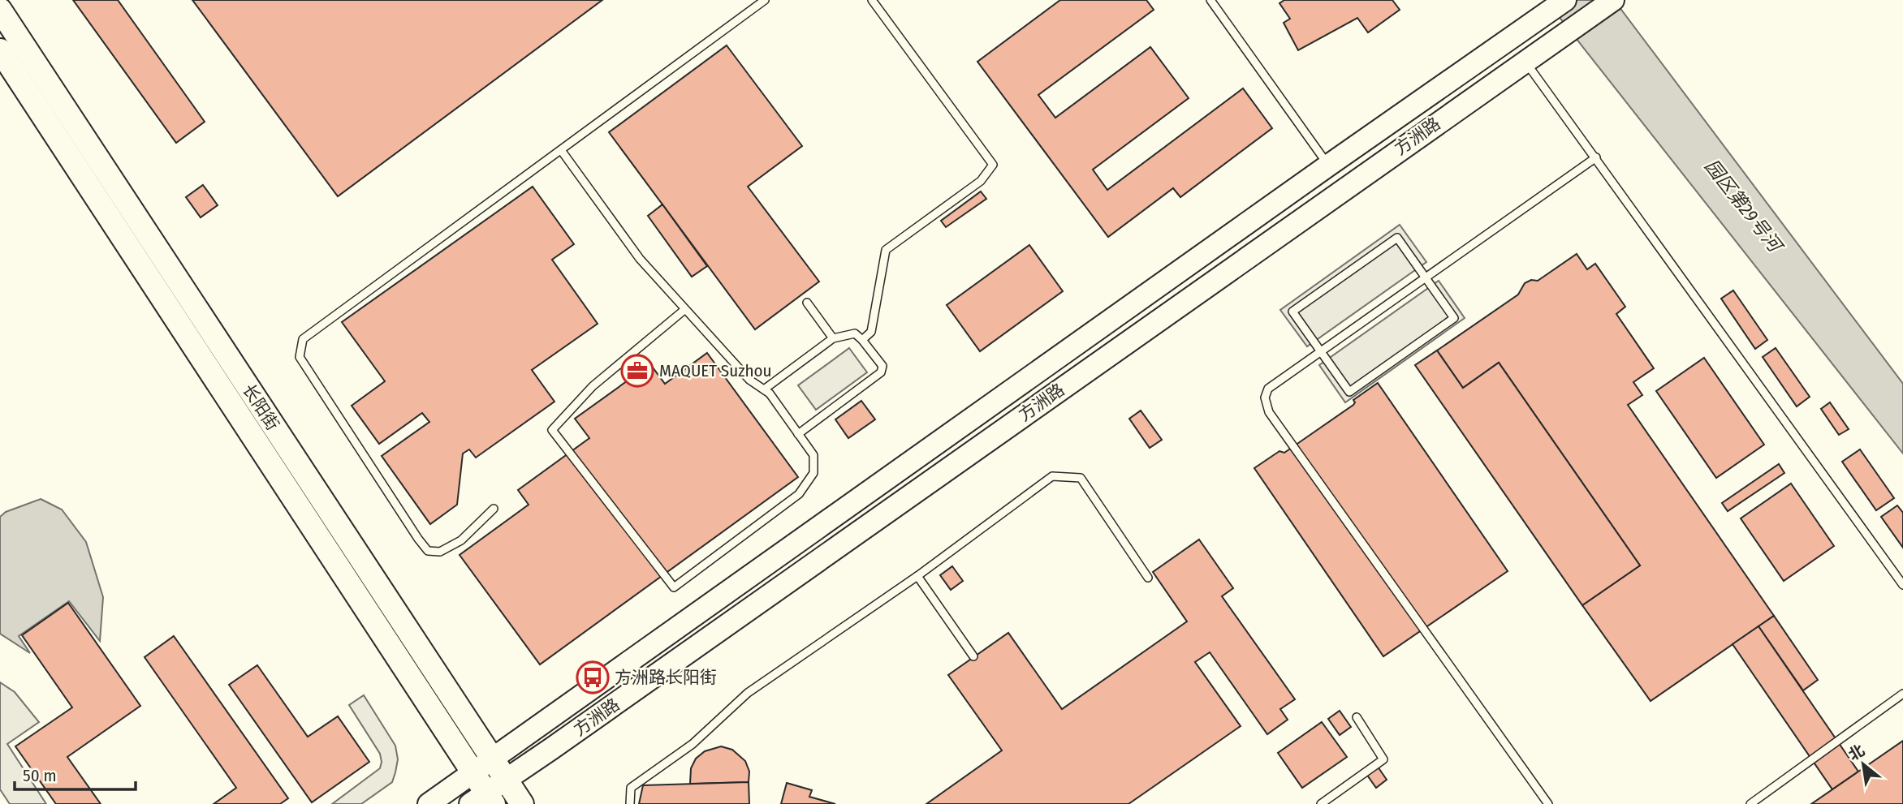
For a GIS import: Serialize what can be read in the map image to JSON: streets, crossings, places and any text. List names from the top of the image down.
{
  "streets": {
    "main road": ["方洲路", "长阳街"]
  },
  "crossings": [
    ["方洲路", "长阳街"]
  ],
  "water": ["园区第29号河"],
  "places": {
    "office": ["MAQUET Suzhou"],
    "bus stop": ["方洲路长阳街"]
  },
  "scale_bar": "50 m",
  "north": "top left"
}
